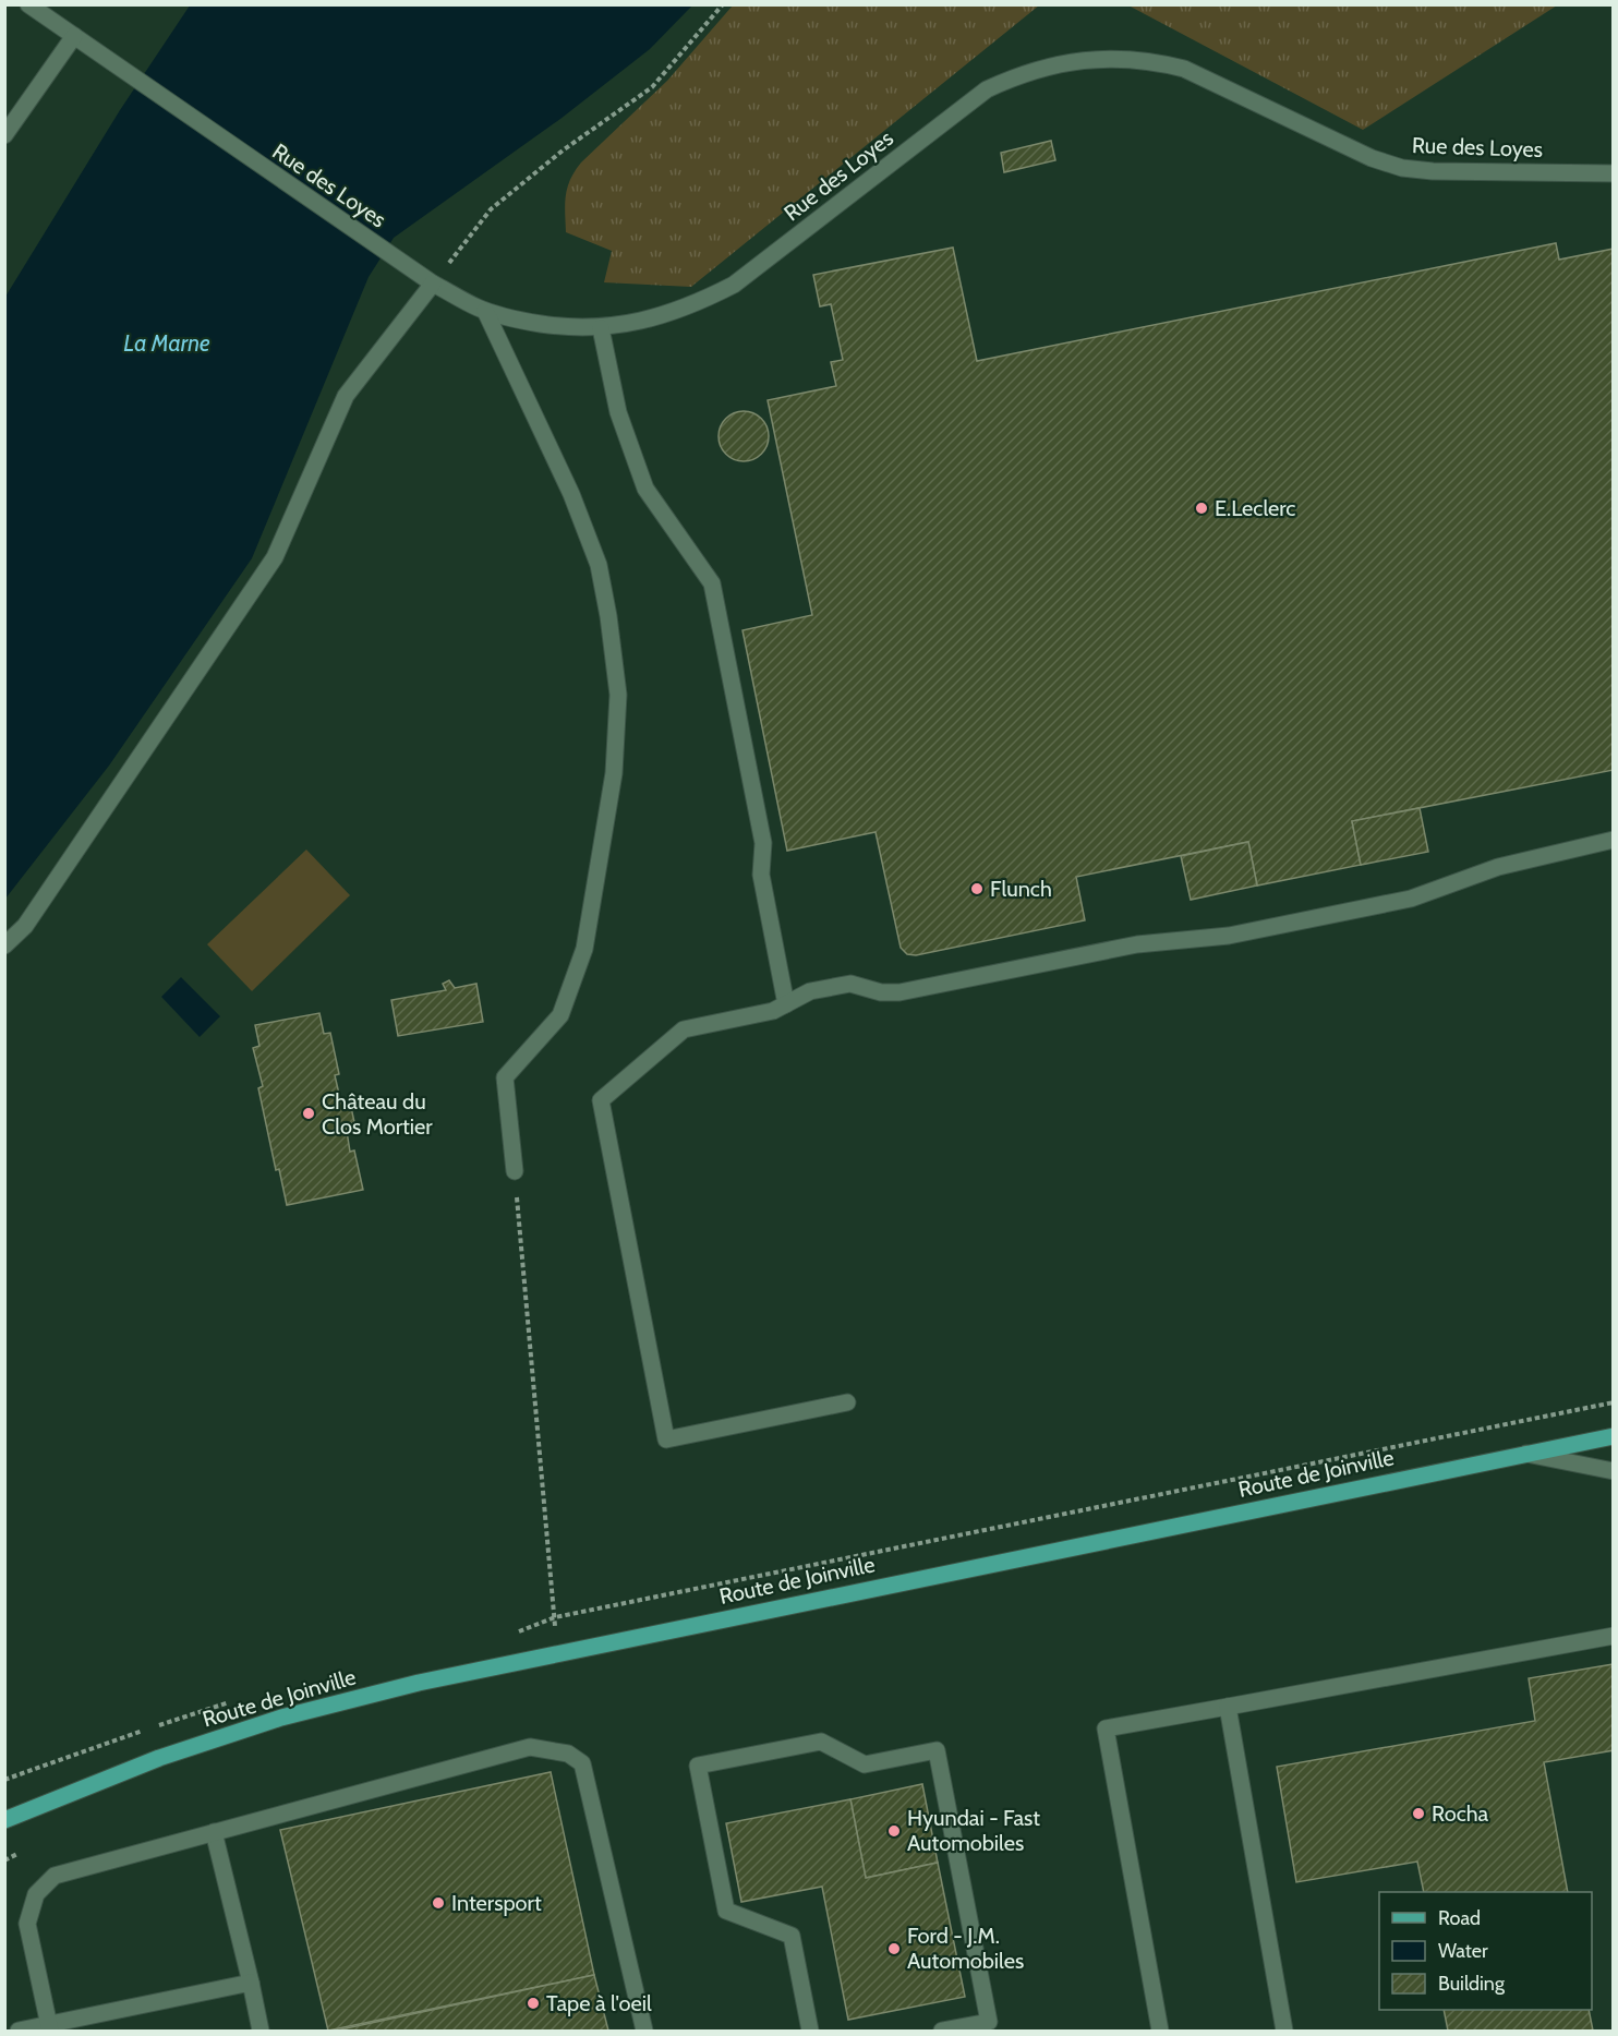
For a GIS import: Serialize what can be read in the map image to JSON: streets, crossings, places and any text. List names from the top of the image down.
{
  "streets": {
    "main road": ["Route de Joinville"],
    "street": ["Rue des Loyes"]
  },
  "water": ["La Marne"],
  "places": [
    "E.Leclerc",
    "Flunch",
    "Château du Clos Mortier",
    "Rocha",
    "Hyundai - Fast Automobiles",
    "Intersport",
    "Ford - J.M. Automobiles",
    "Tape à l'oeil"
  ],
  "legend": ["Road", "Water", "Building"]
}
